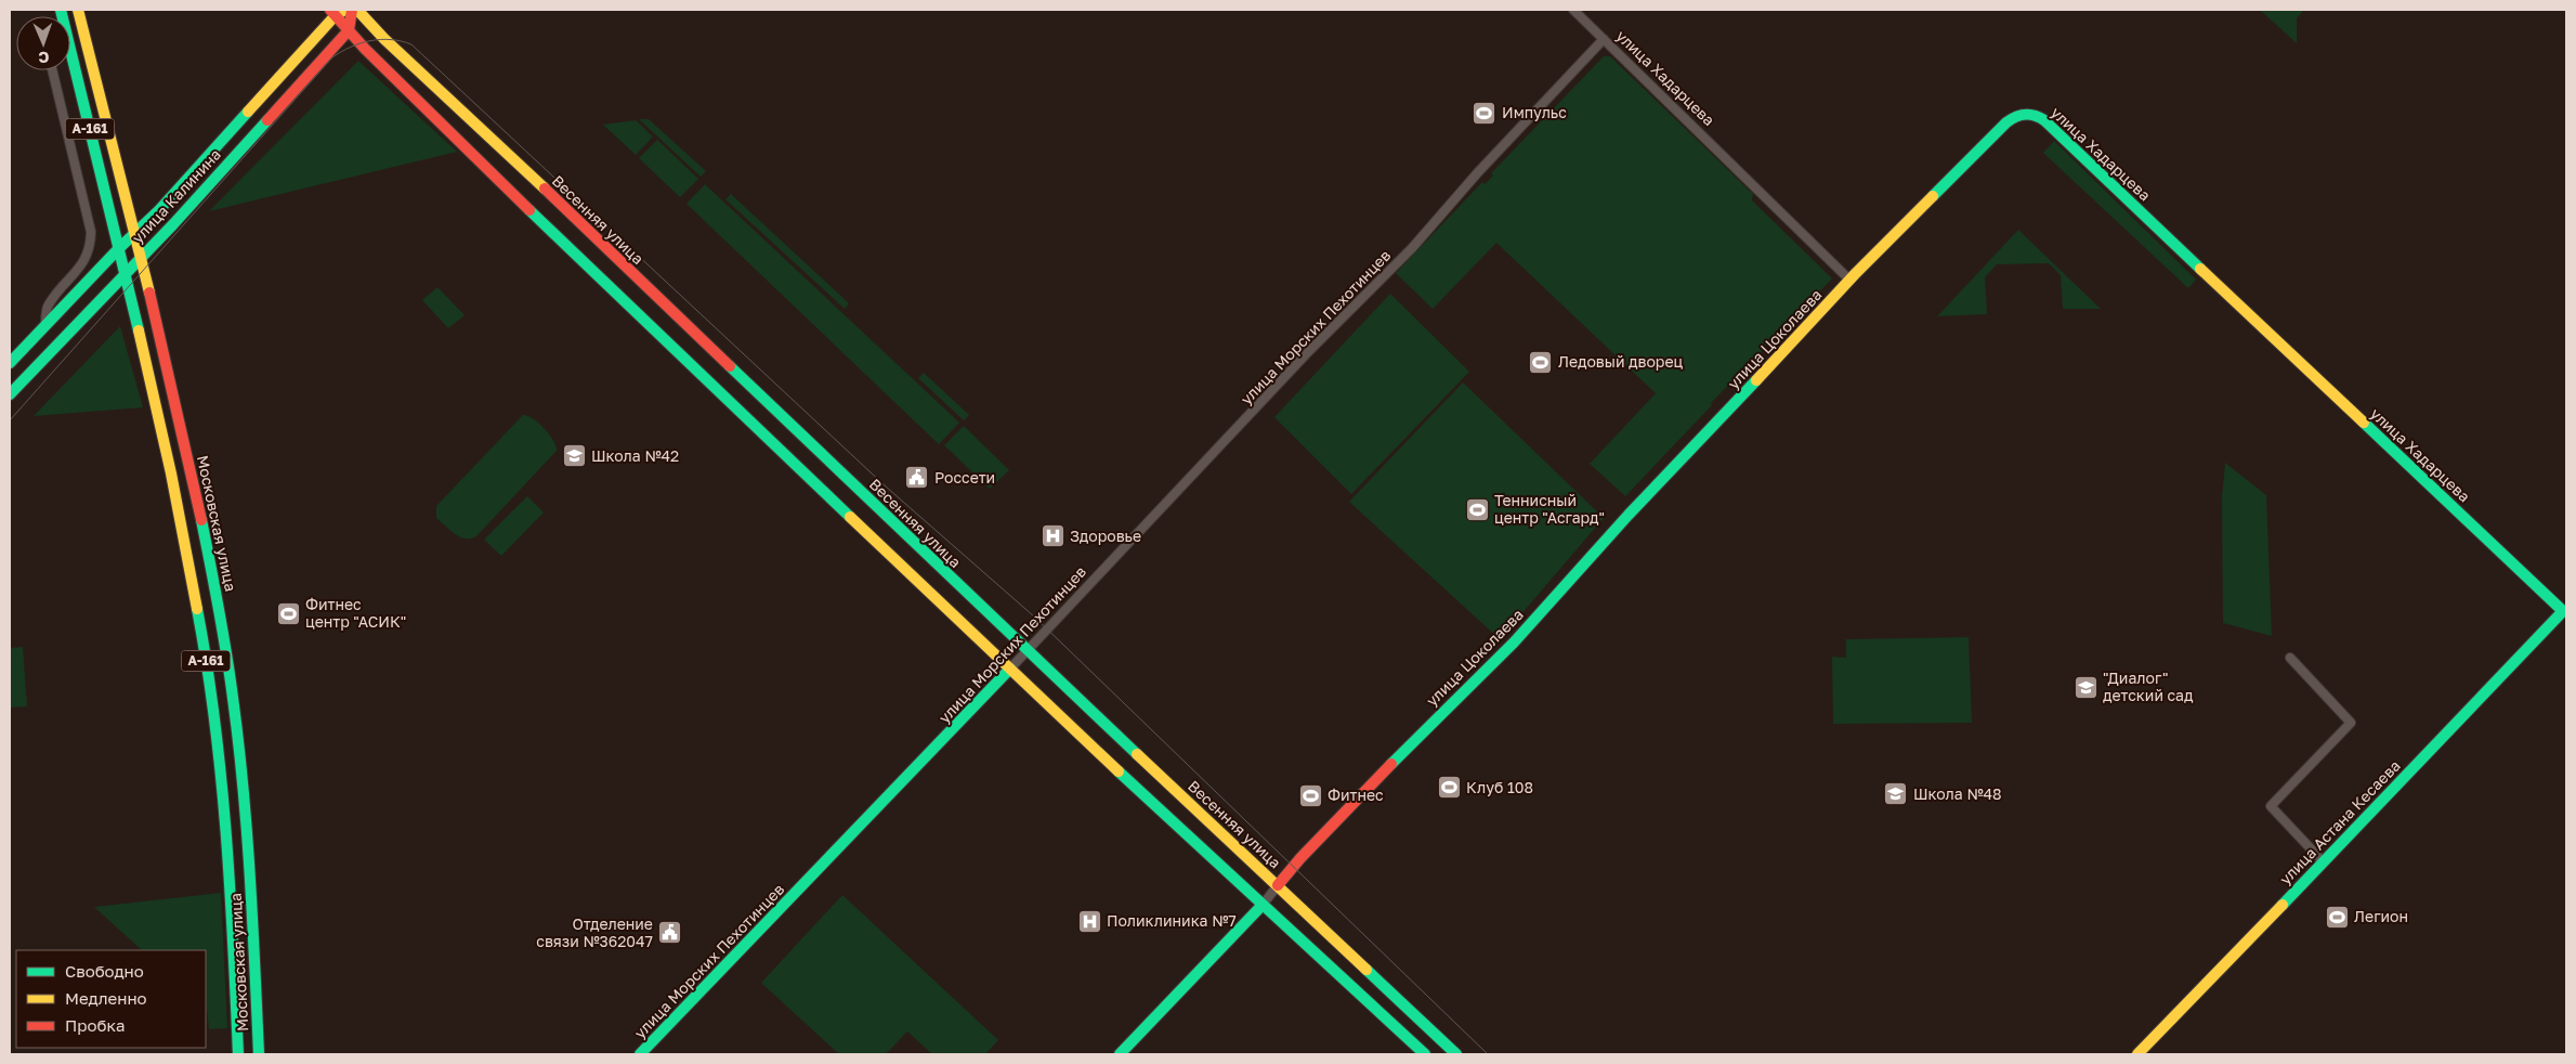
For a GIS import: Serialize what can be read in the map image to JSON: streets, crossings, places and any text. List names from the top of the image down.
{
  "streets": {
    "main road": [
      "улица Хадарцева",
      "А-161",
      "улица Калинина",
      "Весенняя улица",
      "улица Морских Пехотинцев",
      "улица Цоколаева",
      "Московская улица",
      "улица Астана Кесаева"
    ]
  },
  "crossings": [
    ["улица Хадарцева", "улица Морских Пехотинцев"],
    ["улица Хадарцева", "улица Цоколаева"],
    ["улица Хадарцева", "улица Астана Кесаева"],
    ["улица Калинина", "Московская улица"],
    ["Весенняя улица", "улица Морских Пехотинцев"],
    ["Весенняя улица", "улица Цоколаева"]
  ],
  "places": {
    "sports": [
      "Импульс",
      "Ледовый дворец",
      "Теннисный центр \"Асгард\"",
      "Фитнес центр \"АСИК\"",
      "Клуб 108",
      "Фитнес",
      "Легион"
    ],
    "school or university": ["Школа №42", "\"Диалог\" детский сад", "Школа №48"],
    "public building": ["Россети", "Отделение связи №362047"],
    "hospital": ["Здоровье", "Поликлиника №7"]
  },
  "legend": ["Свободно", "Медленно", "Пробка"],
  "north": "bottom"
}
